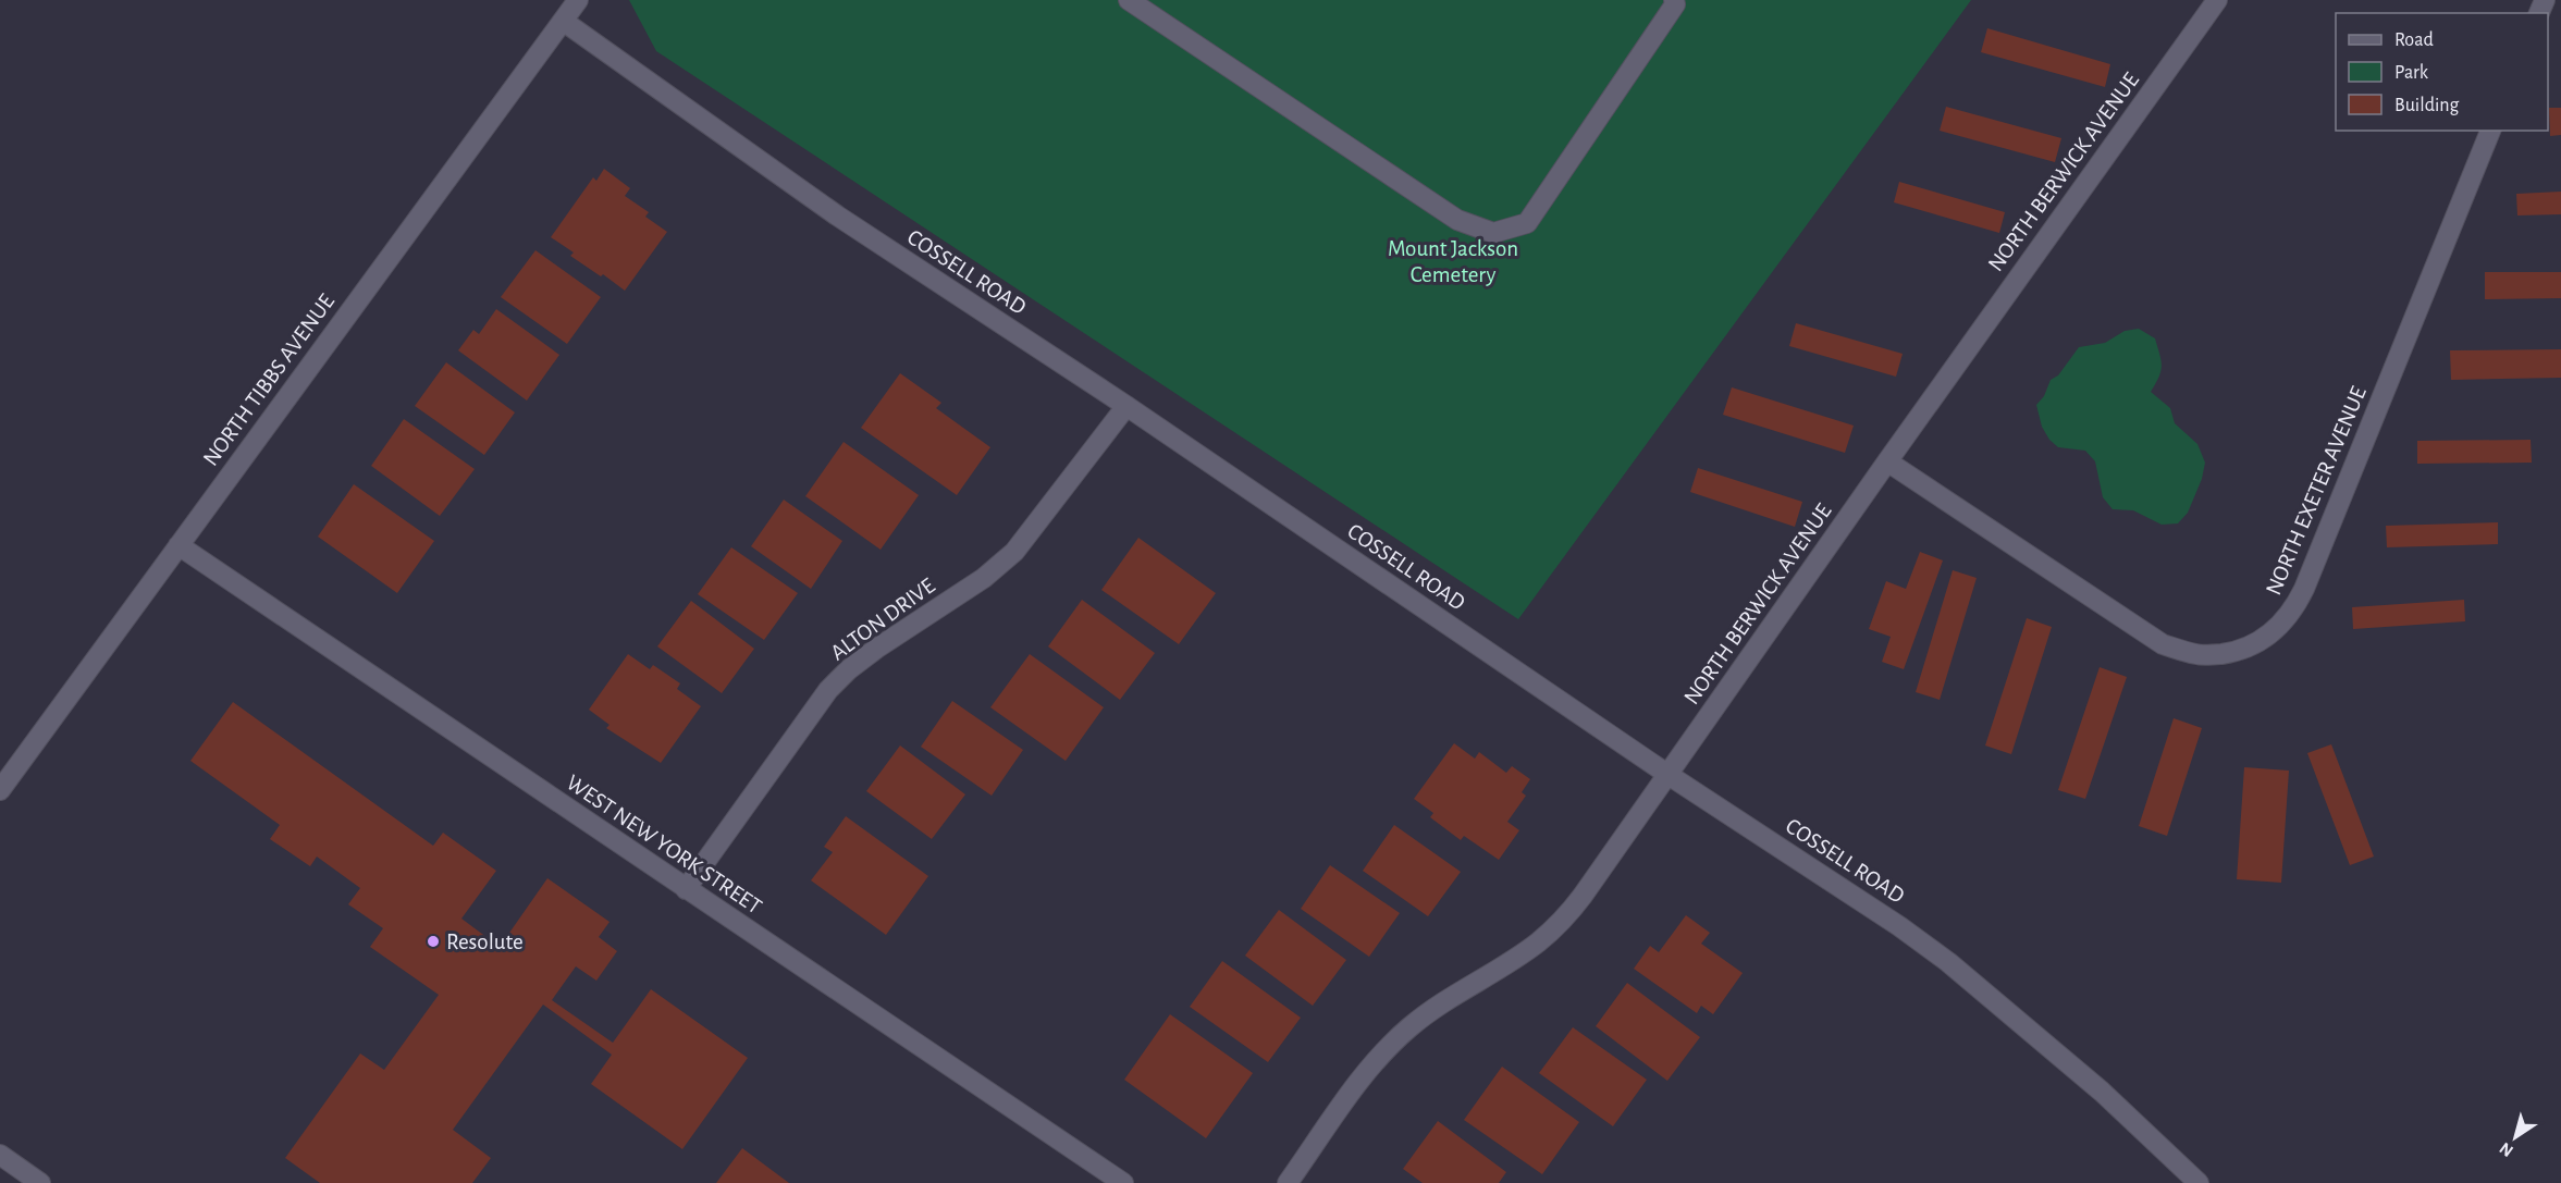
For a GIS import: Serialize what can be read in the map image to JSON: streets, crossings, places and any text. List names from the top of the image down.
{
  "streets": {
    "street": [
      "NORTH BERWICK AVENUE",
      "COSSELL ROAD",
      "NORTH TIBBS AVENUE",
      "NORTH EXETER AVENUE",
      "ALTON DRIVE",
      "WEST NEW YORK STREET"
    ]
  },
  "crossings": [
    ["NORTH BERWICK AVENUE", "COSSELL ROAD"],
    ["NORTH BERWICK AVENUE", "NORTH EXETER AVENUE"],
    ["COSSELL ROAD", "NORTH TIBBS AVENUE"],
    ["COSSELL ROAD", "ALTON DRIVE"],
    ["NORTH TIBBS AVENUE", "WEST NEW YORK STREET"],
    ["ALTON DRIVE", "WEST NEW YORK STREET"]
  ],
  "parks": ["Mount Jackson Cemetery"],
  "places": ["Resolute"],
  "legend": ["Road", "Park", "Building"],
  "north": "bottom left"
}
